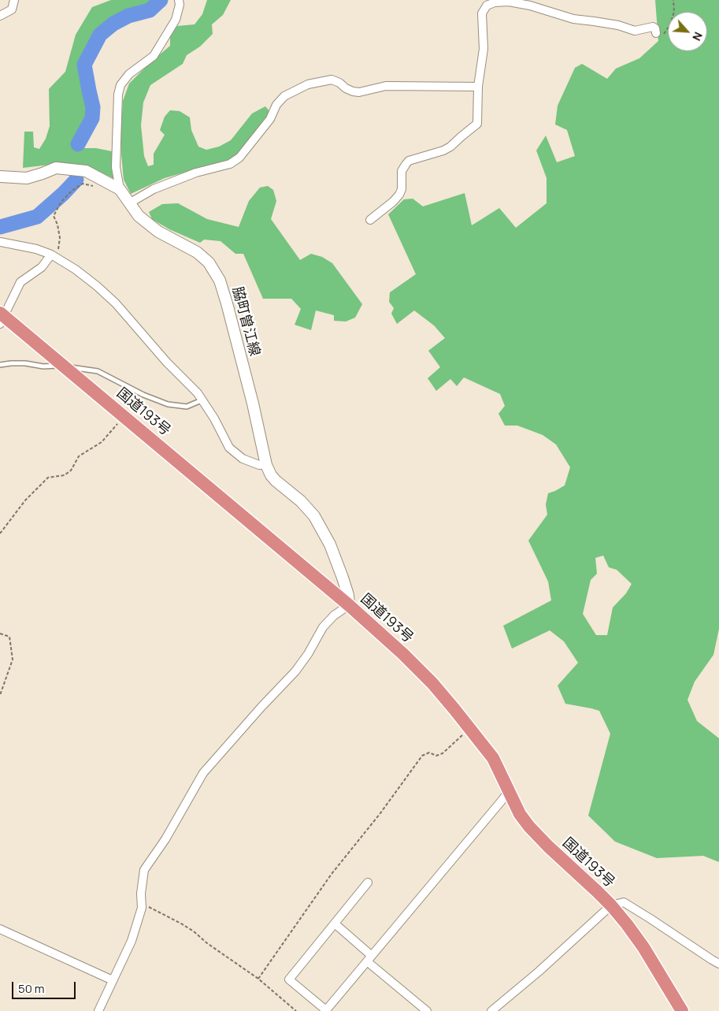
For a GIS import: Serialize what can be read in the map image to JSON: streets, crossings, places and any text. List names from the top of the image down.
{
  "streets": {
    "highway": ["国道193号"],
    "main road": ["脇町曽江線"]
  },
  "crossings": [
    ["脇町曽江線", "国道193号"]
  ],
  "scale_bar": "50 m",
  "north": "bottom right"
}
